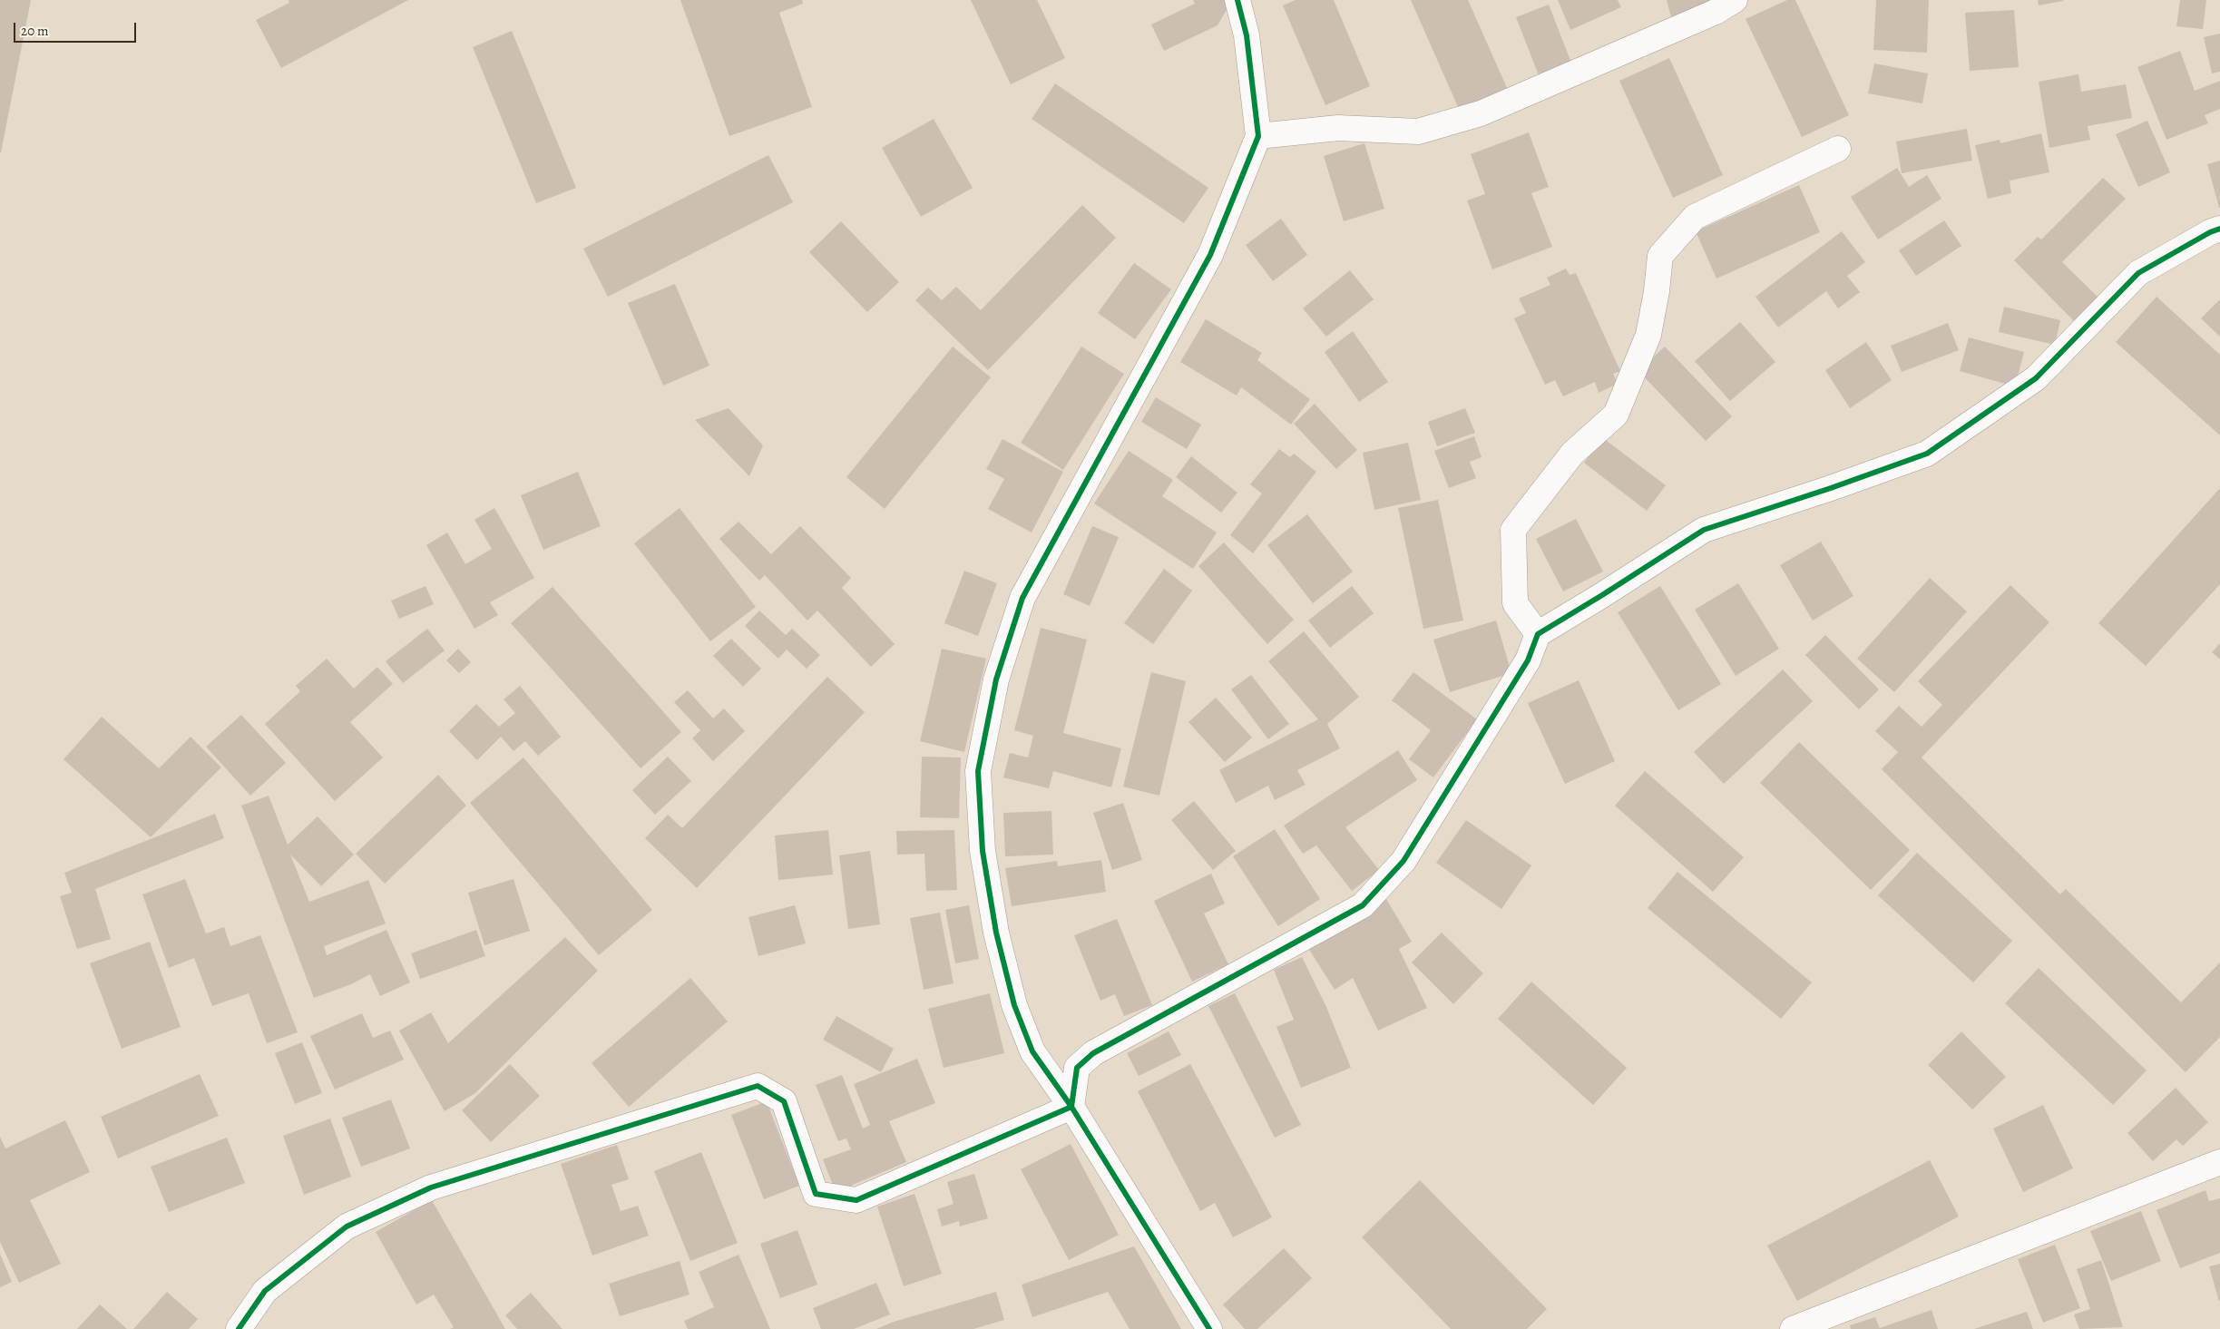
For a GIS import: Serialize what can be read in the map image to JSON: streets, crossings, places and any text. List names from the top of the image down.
{
  "scale_bar": "20 m"
}
